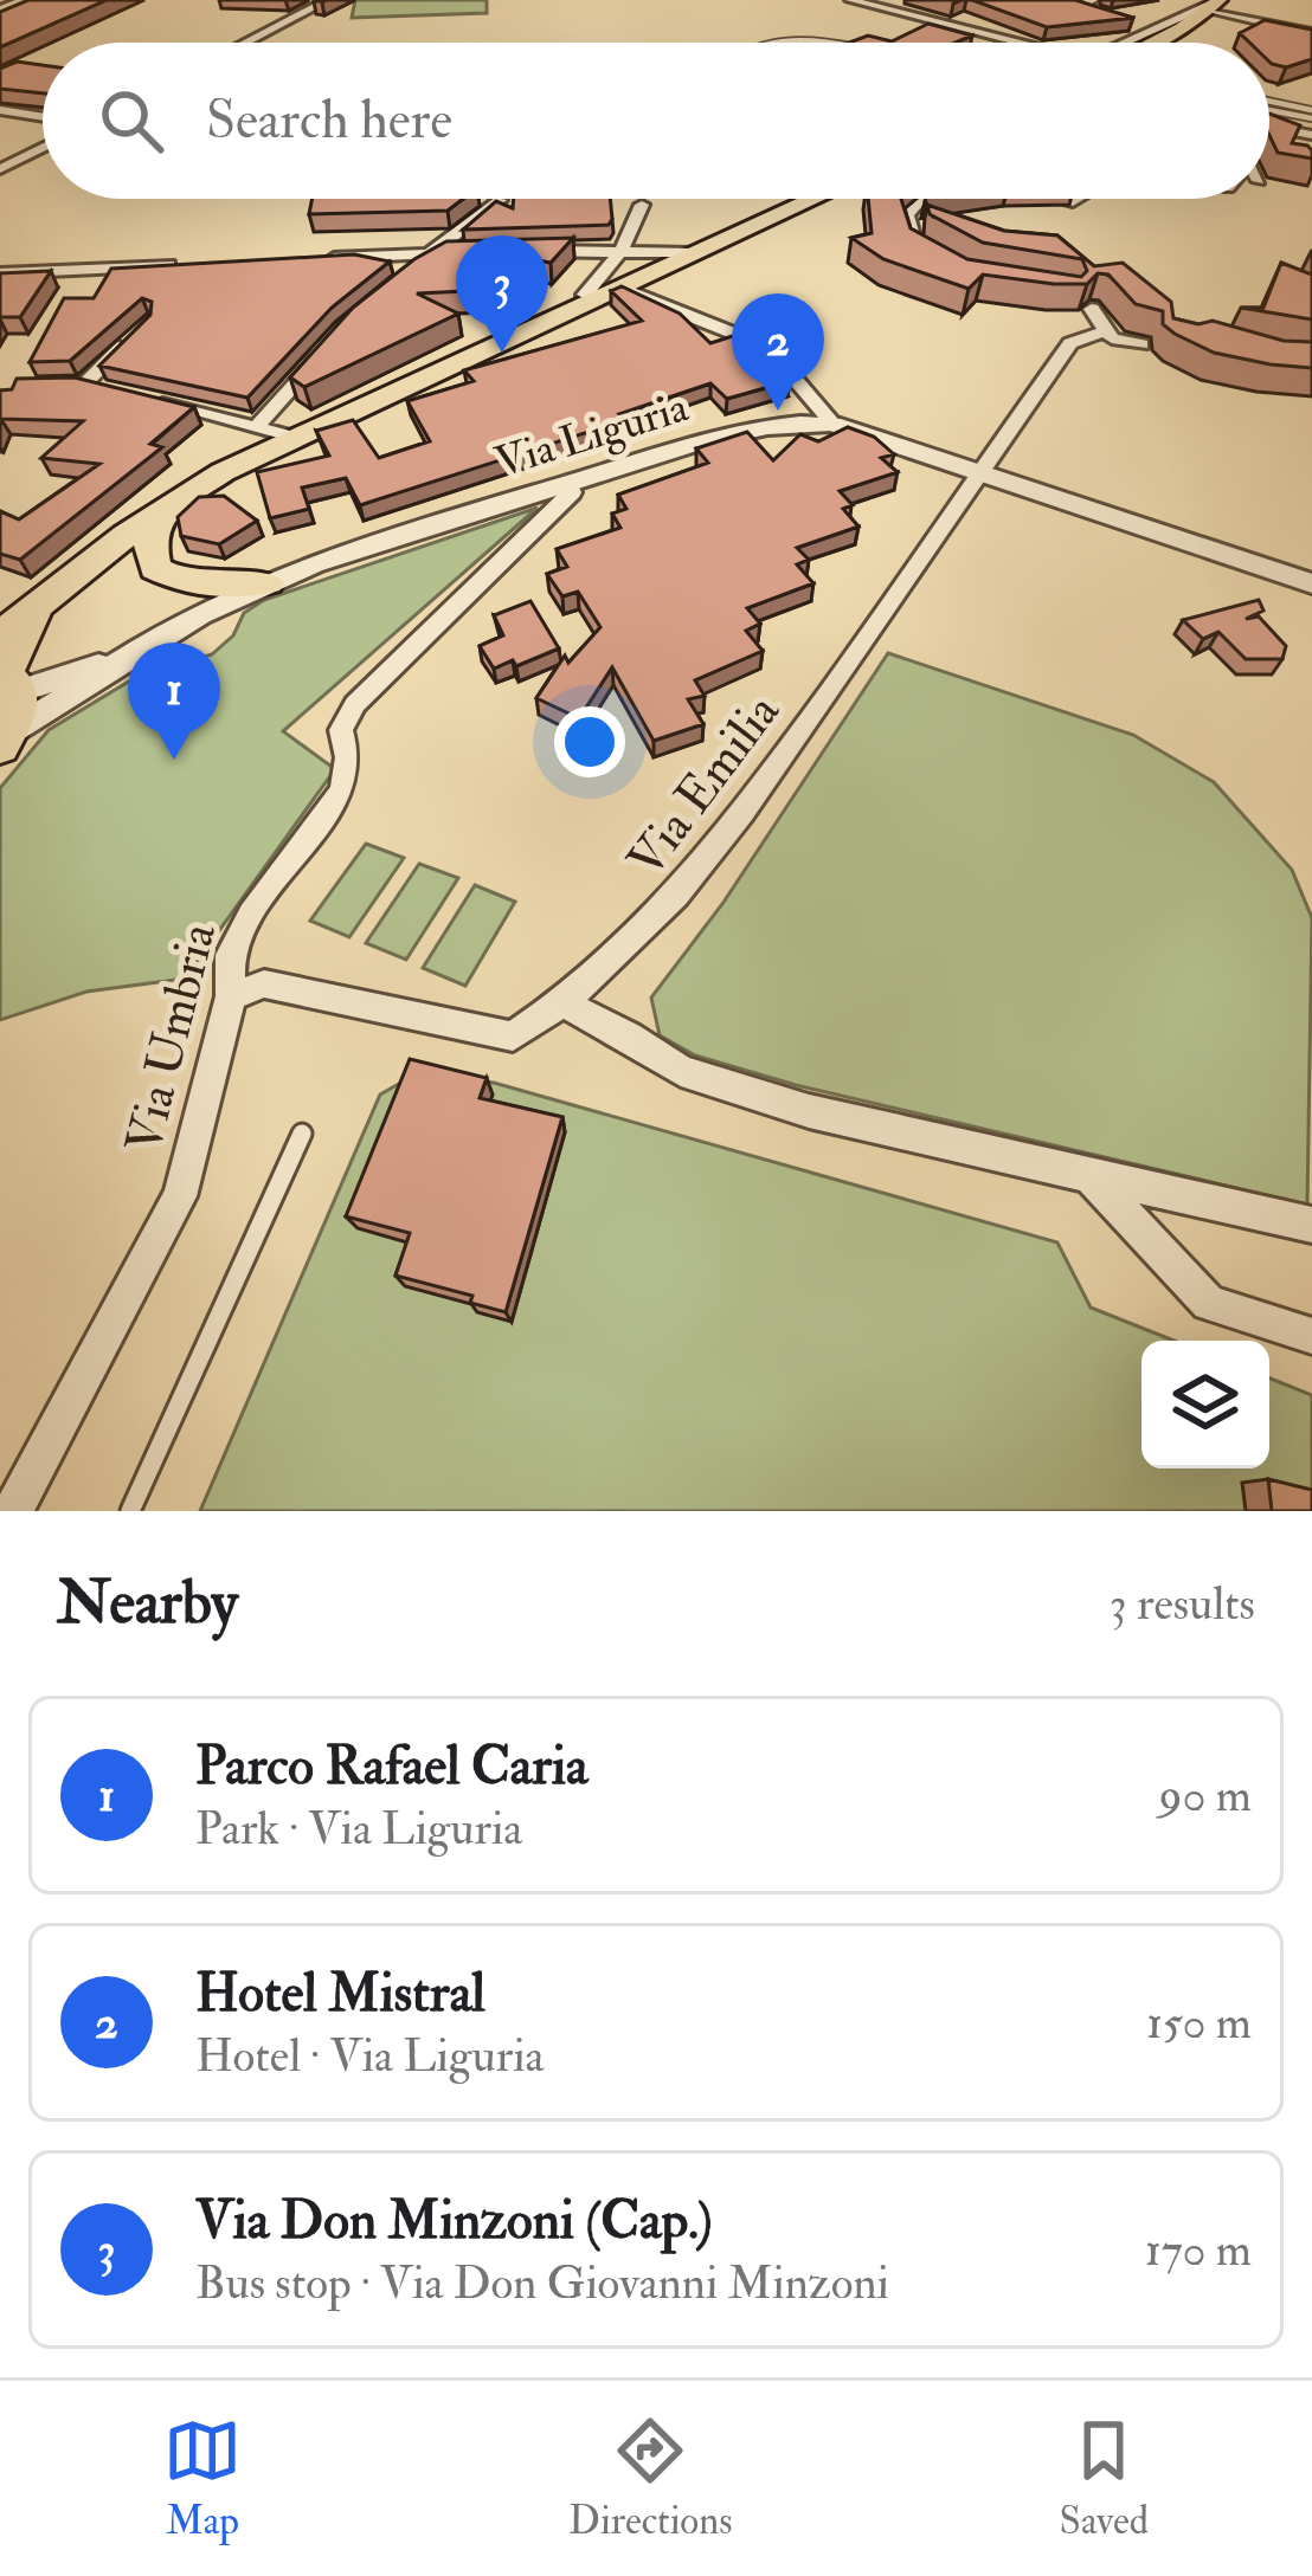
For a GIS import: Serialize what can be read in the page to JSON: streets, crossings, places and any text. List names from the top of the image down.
{
  "streets": {
    "street": ["Via Liguria", "Via Emilia", "Via Umbria"]
  },
  "crossings": [
    ["Via Liguria", "Via Emilia"],
    ["Via Liguria", "Via Umbria"],
    ["Via Emilia", "Via Umbria"]
  ],
  "page": {
    "search": "Search here",
    "pins": ["3", "2", "1"],
    "heading": ["Nearby", "3 results"],
    "list": [
      {
        "mark": "1",
        "name": "Parco Rafael Caria",
        "note": "Park · Via Liguria",
        "value": "90 m"
      },
      {
        "mark": "2",
        "name": "Hotel Mistral",
        "note": "Hotel · Via Liguria",
        "value": "150 m"
      },
      {
        "mark": "3",
        "name": "Via Don Minzoni (Cap.)",
        "note": "Bus stop · Via Don Giovanni Minzoni",
        "value": "170 m"
      }
    ],
    "nav": ["Map", "Directions", "Saved"]
  }
}
